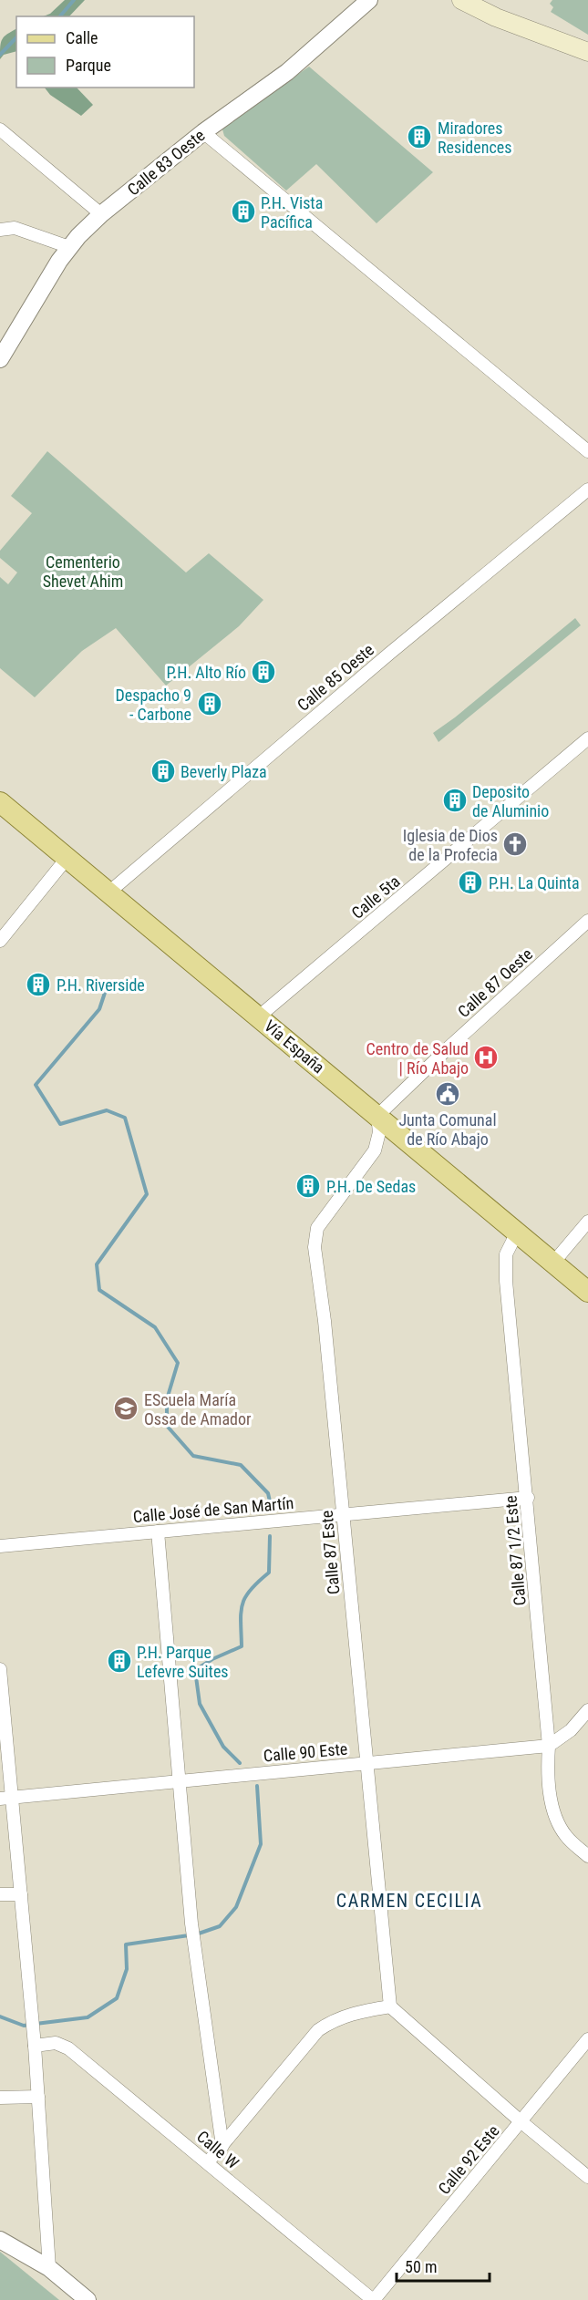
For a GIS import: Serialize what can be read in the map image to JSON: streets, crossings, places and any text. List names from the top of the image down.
{
  "streets": {
    "main road": ["Vía España"],
    "street": [
      "Calle 83 Oeste",
      "Calle 85 Oeste",
      "Calle 5ta",
      "Calle 87 Oeste",
      "Calle José de San Martín",
      "Calle 87 1/2 Este",
      "Calle 87 Este",
      "Calle 90 Este",
      "Calle W",
      "Calle 92 Este"
    ]
  },
  "crossings": [
    ["Calle 85 Oeste", "Vía España"],
    ["Calle 5ta", "Vía España"],
    ["Calle 87 Oeste", "Vía España"],
    ["Calle 87 Oeste", "Calle 87 Este"],
    ["Vía España", "Calle 87 1/2 Este"],
    ["Vía España", "Calle 87 Este"],
    ["Calle José de San Martín", "Calle 87 1/2 Este"],
    ["Calle José de San Martín", "Calle 87 Este"],
    ["Calle 87 1/2 Este", "Calle 90 Este"],
    ["Calle 87 Este", "Calle 90 Este"],
    ["Calle W", "Calle 92 Este"]
  ],
  "districts": ["CARMEN CECILIA"],
  "parks": ["Cementerio Shevet Ahim"],
  "places": {
    "building": [
      "Miradores Residences",
      "P.H. Vista Pacífica",
      "P.H. Alto Río",
      "Despacho 9 - Carbone",
      "Beverly Plaza",
      "Deposito de Aluminio",
      "P.H. La Quinta",
      "P.H. Riverside",
      "P.H. De Sedas",
      "P.H. Parque Lefevre Suites"
    ],
    "church": ["Iglesia de Dios de la Profecia"],
    "hospital": ["Centro de Salud | Río Abajo"],
    "public building": ["Junta Comunal de Río Abajo"],
    "school or university": ["EScuela María Ossa de Amador"]
  },
  "legend": ["Calle", "Parque"],
  "scale_bar": "50 m"
}
